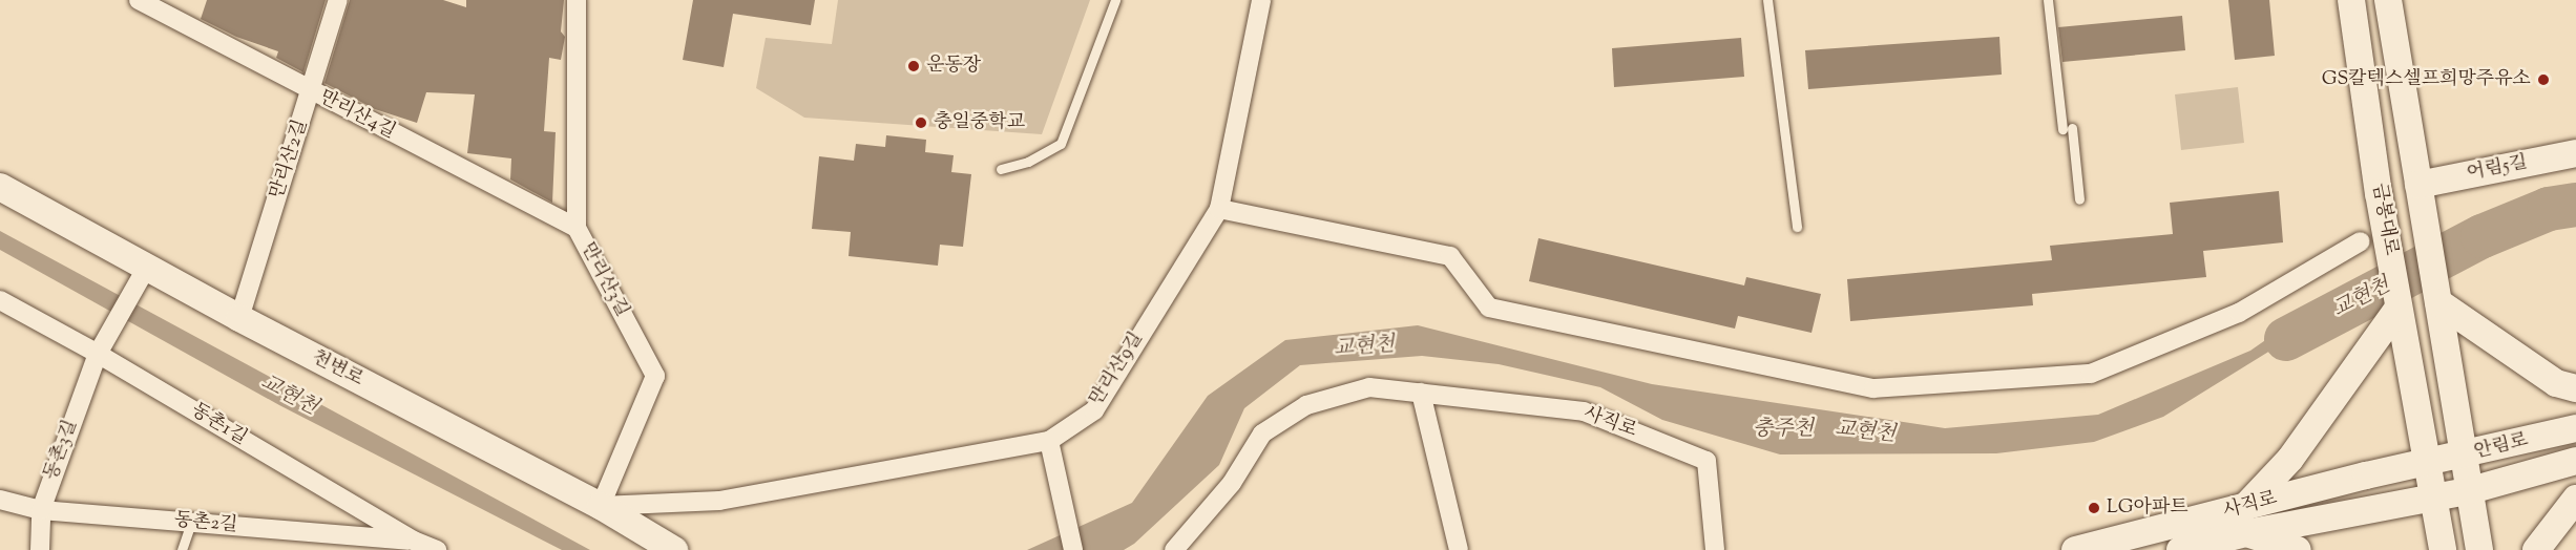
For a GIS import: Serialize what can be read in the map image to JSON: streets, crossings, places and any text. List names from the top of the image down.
{
  "streets": {
    "street": [
      "만리산4길",
      "만리산2길",
      "어림5길",
      "금봉대로",
      "만리산3길",
      "천변로",
      "만리산9길",
      "사직로",
      "동촌1길",
      "안림로",
      "동촌3길",
      "동촌2길"
    ]
  },
  "crossings": [
    ["만리산4길", "만리산2길"],
    ["만리산4길", "만리산3길"],
    ["만리산2길", "천변로"],
    ["어림5길", "금봉대로"],
    ["금봉대로", "사직로"],
    ["금봉대로", "안림로"],
    ["만리산3길", "천변로"],
    ["만리산3길", "만리산9길"],
    ["천변로", "만리산9길"],
    ["천변로", "동촌3길"],
    ["사직로", "안림로"],
    ["동촌1길", "동촌3길"],
    ["동촌1길", "동촌2길"],
    ["동촌3길", "동촌2길"]
  ],
  "water": ["교현천", "충주천"],
  "places": [
    "운동장",
    "GS칼텍스셀프희망주유소",
    "충일중학교",
    "LG아파트"
  ]
}
